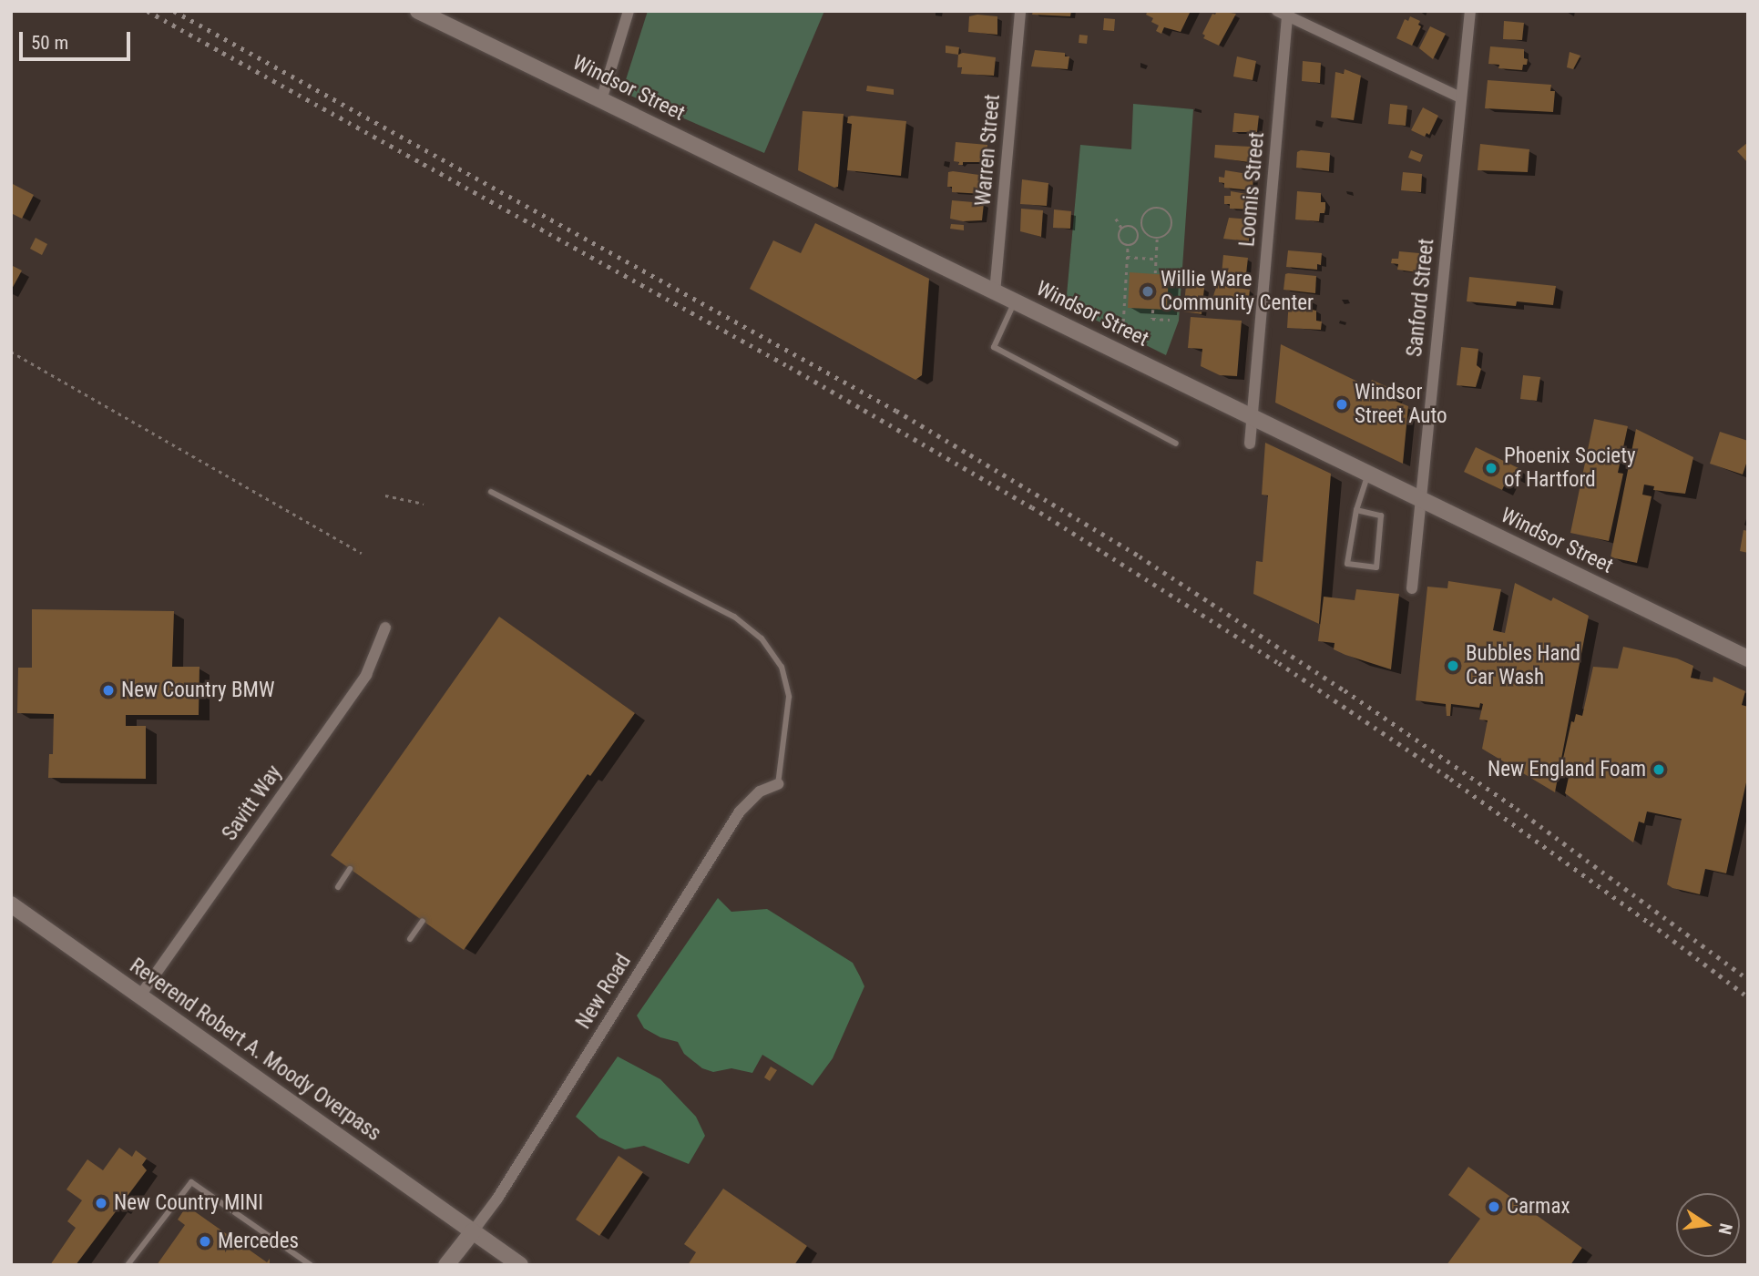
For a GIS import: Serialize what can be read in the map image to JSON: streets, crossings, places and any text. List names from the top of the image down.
{
  "streets": {
    "main road": ["Windsor Street", "Reverend Robert A. Moody Overpass"],
    "street": [
      "Warren Street",
      "Loomis Street",
      "Sanford Street",
      "Savitt Way",
      "New Road"
    ]
  },
  "crossings": [
    ["Windsor Street", "Warren Street"],
    ["Windsor Street", "Loomis Street"],
    ["Windsor Street", "Sanford Street"],
    ["Savitt Way", "Reverend Robert A. Moody Overpass"],
    ["New Road", "Reverend Robert A. Moody Overpass"]
  ],
  "places": [
    "Willie Ware Community Center",
    "Windsor Street Auto",
    "Phoenix Society of Hartford",
    "Bubbles Hand Car Wash",
    "New Country BMW",
    "New England Foam",
    "New Country MINI",
    "Carmax",
    "Mercedes"
  ],
  "scale_bar": "50 m",
  "north": "right"
}
